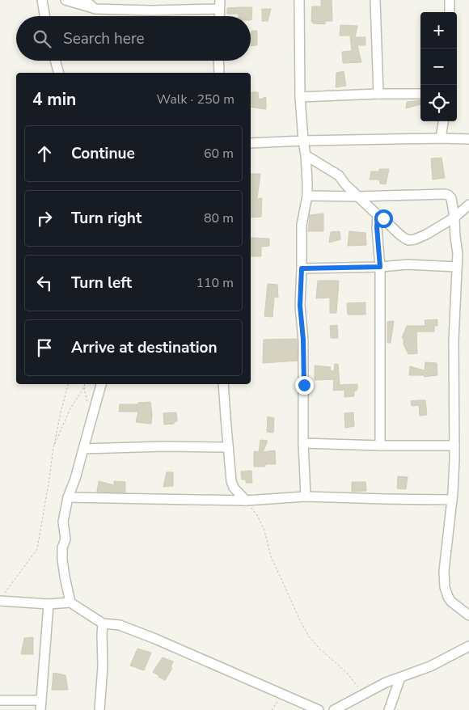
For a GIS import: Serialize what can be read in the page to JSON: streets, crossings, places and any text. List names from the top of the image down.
{
  "page": {
    "map_buttons": ["+", "−"],
    "search": "Search here",
    "heading": ["4 min", "Walk · 250 m"],
    "list": [
      ["Continue", "60 m"],
      ["Turn right", "80 m"],
      ["Turn left", "110 m"],
      "Arrive at destination"
    ]
  }
}
